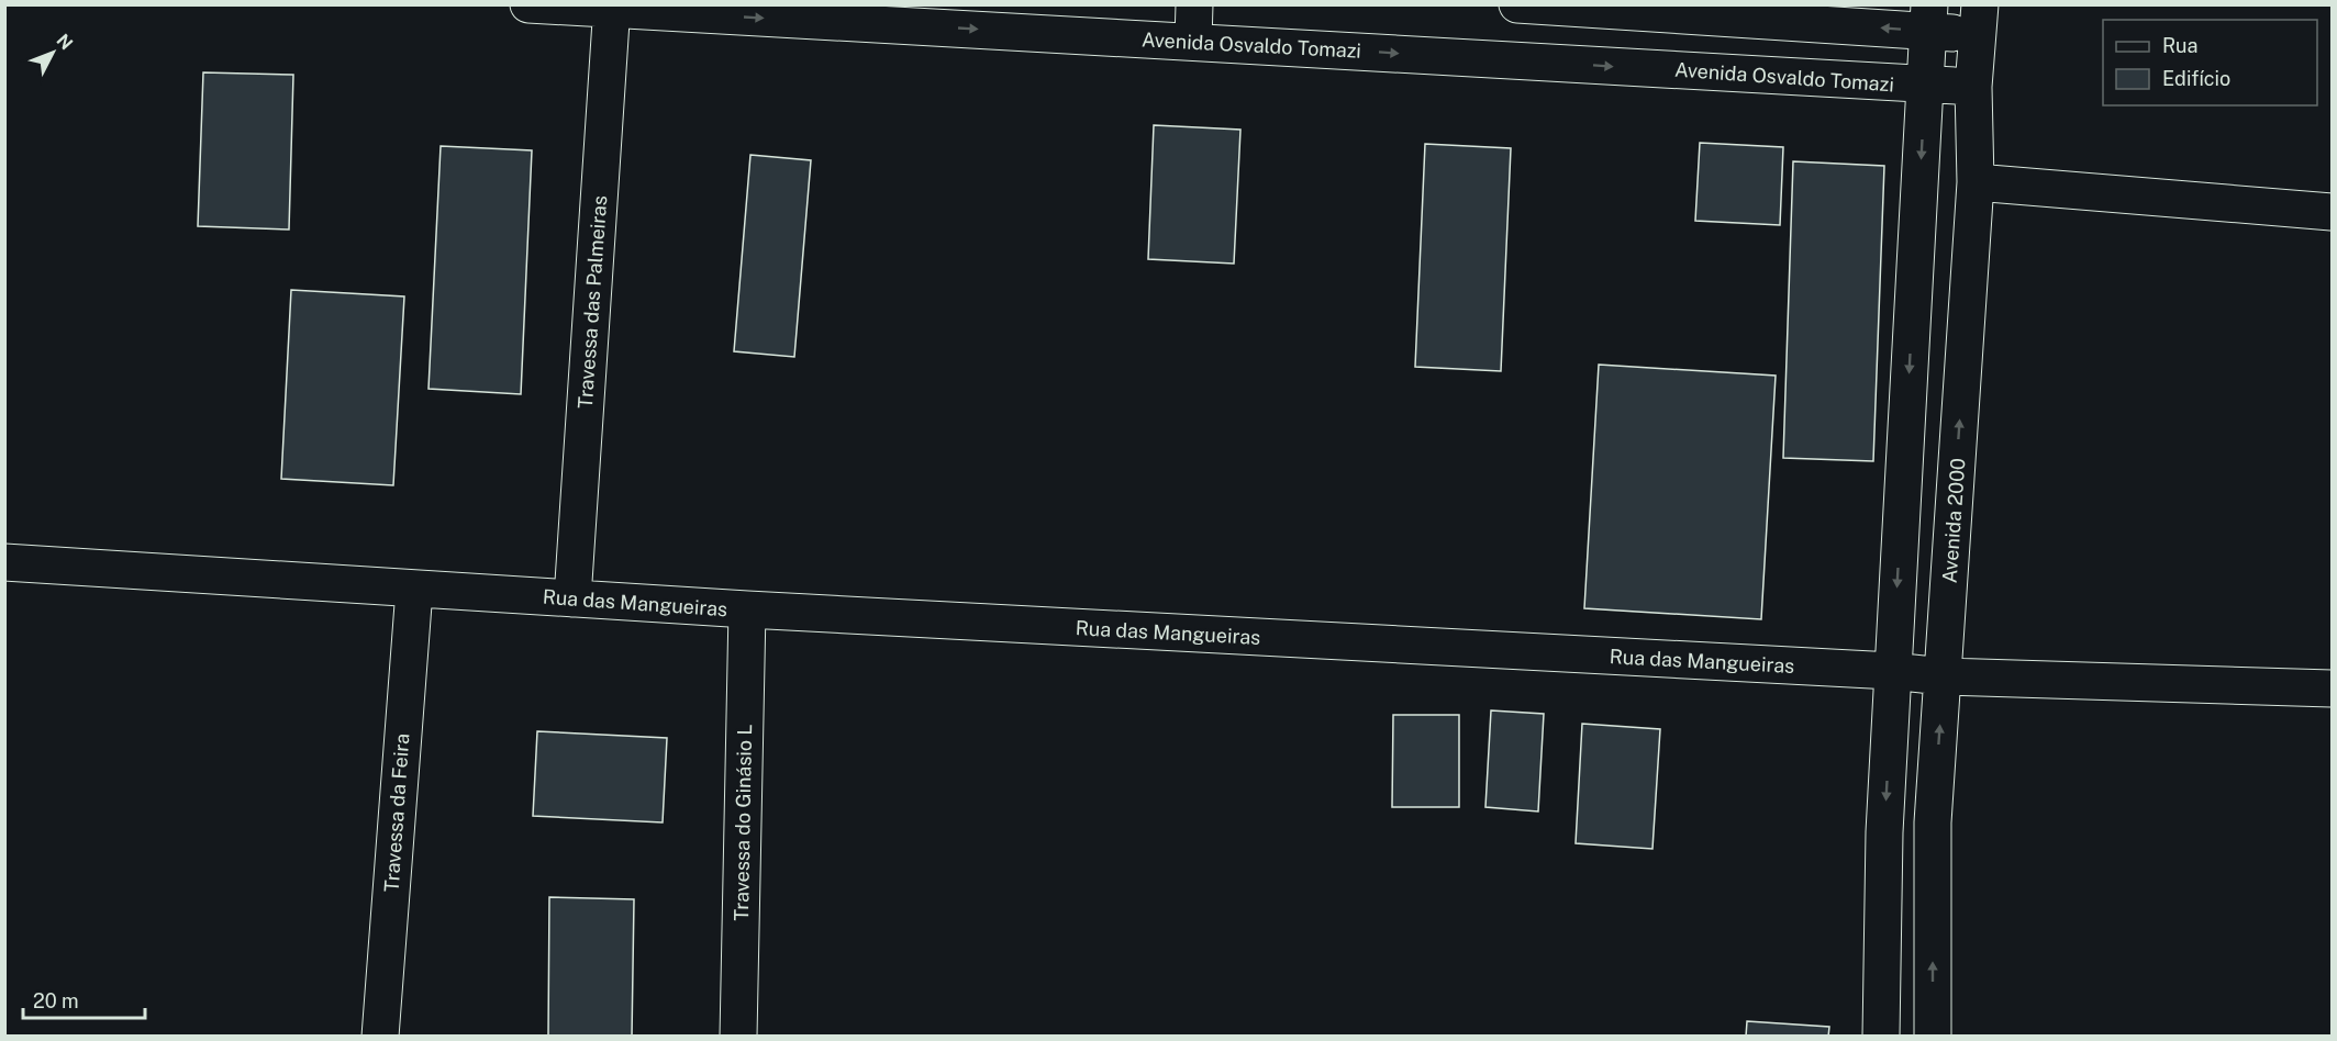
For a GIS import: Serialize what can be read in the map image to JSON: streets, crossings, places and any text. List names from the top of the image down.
{
  "streets": {
    "street": [
      "Avenida Osvaldo Tomazi",
      "Travessa das Palmeiras",
      "Avenida 2000",
      "Rua das Mangueiras",
      "Travessa da Feira",
      "Travessa do Ginásio L"
    ]
  },
  "crossings": [
    ["Avenida Osvaldo Tomazi", "Travessa das Palmeiras"],
    ["Avenida Osvaldo Tomazi", "Avenida 2000"],
    ["Travessa das Palmeiras", "Rua das Mangueiras"],
    ["Avenida 2000", "Rua das Mangueiras"],
    ["Rua das Mangueiras", "Travessa da Feira"],
    ["Rua das Mangueiras", "Travessa do Ginásio L"]
  ],
  "legend": ["Rua", "Edifício"],
  "scale_bar": "20 m",
  "north": "top right"
}
